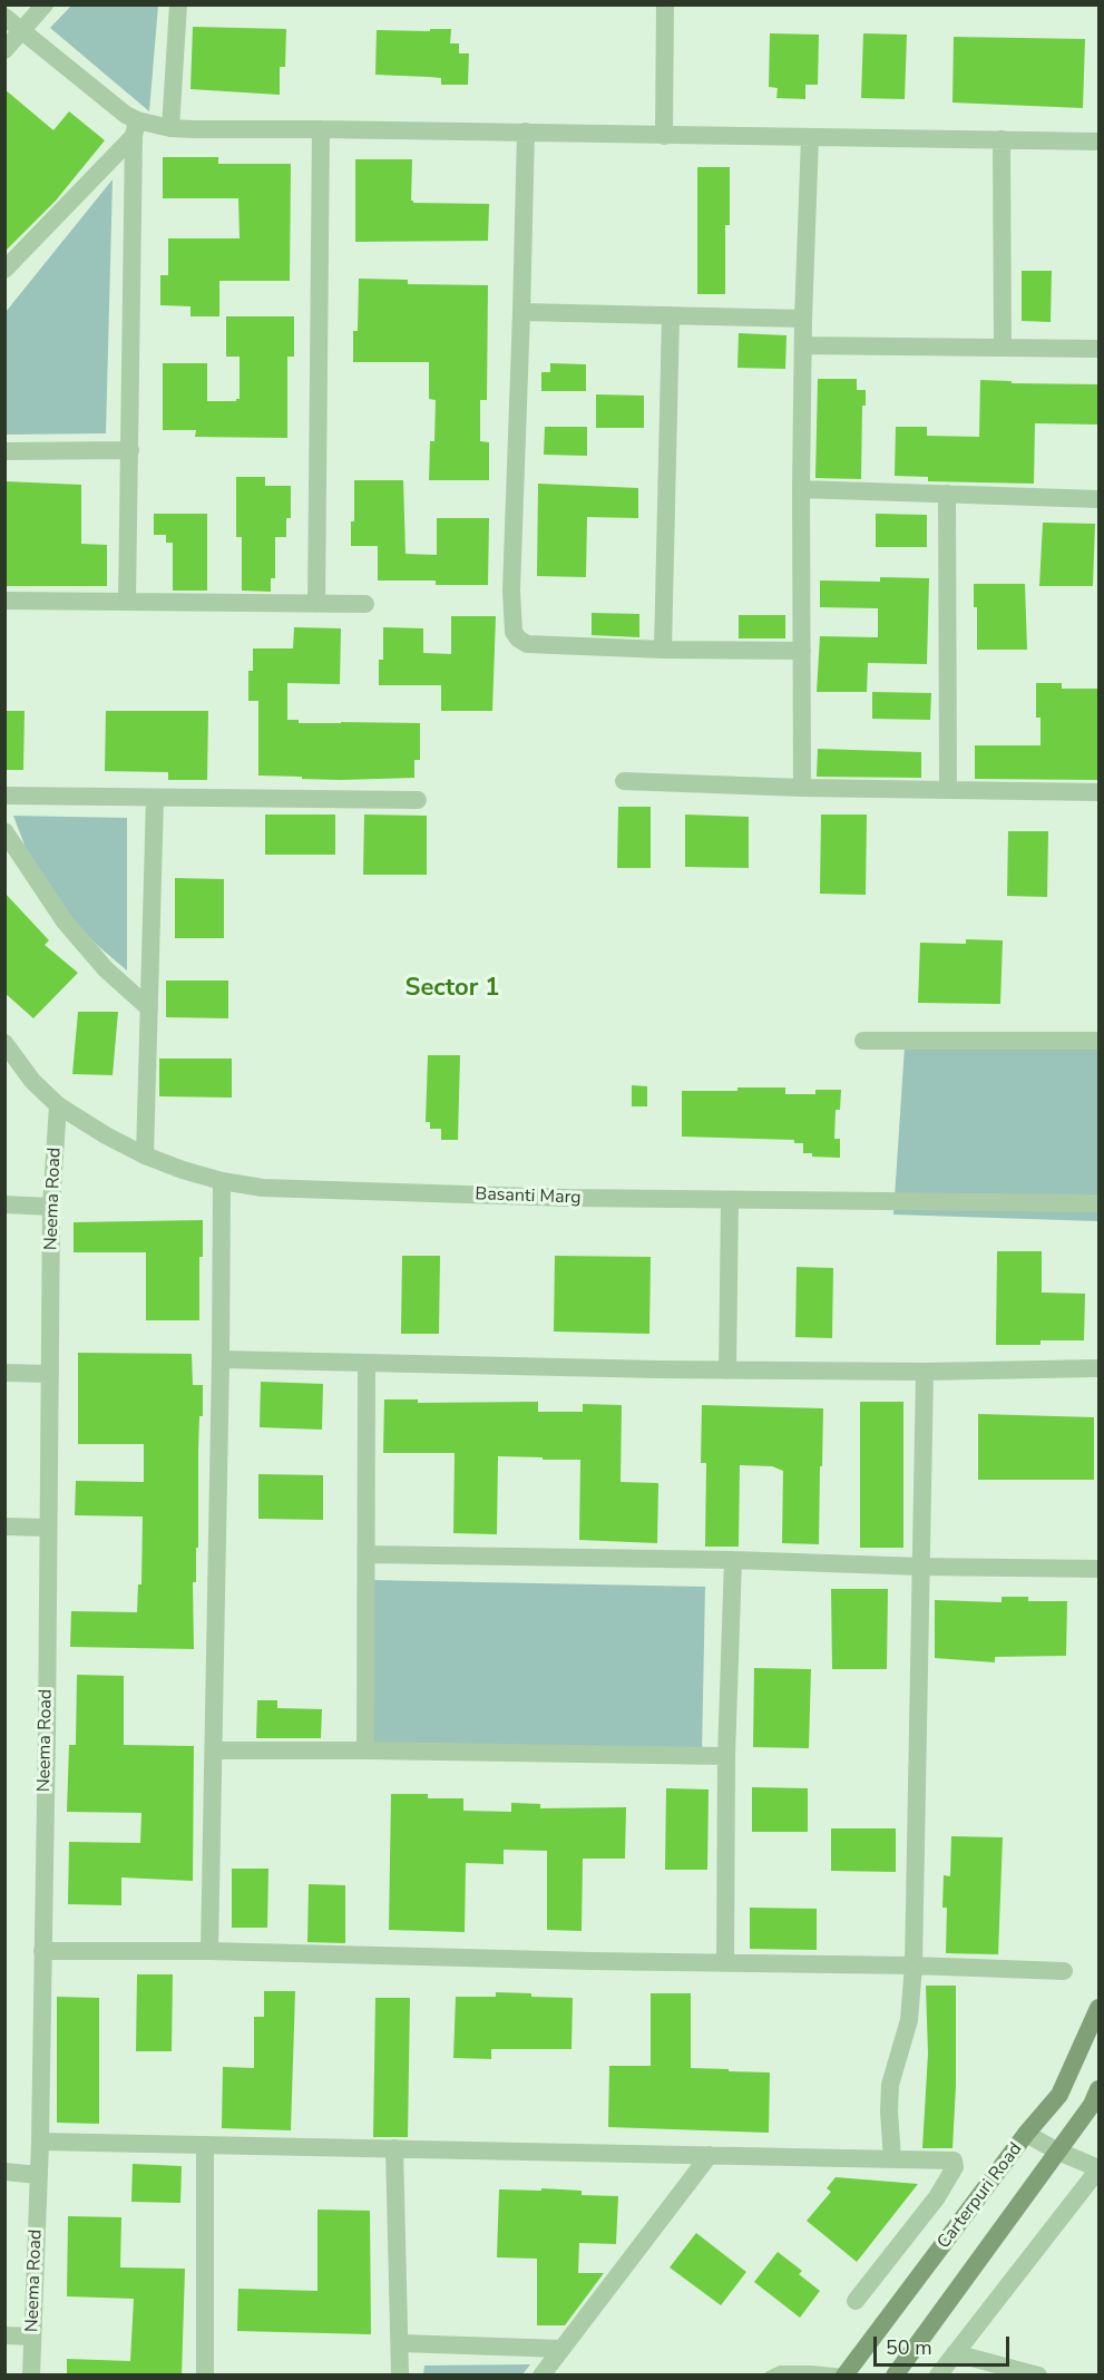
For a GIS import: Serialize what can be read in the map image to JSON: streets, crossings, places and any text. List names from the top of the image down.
{
  "streets": {
    "main road": ["Carterpuri Road"],
    "street": ["Basanti Marg", "Neema Road"]
  },
  "crossings": [
    ["Basanti Marg", "Neema Road"]
  ],
  "districts": ["Sector 1"],
  "scale_bar": "50 m"
}
